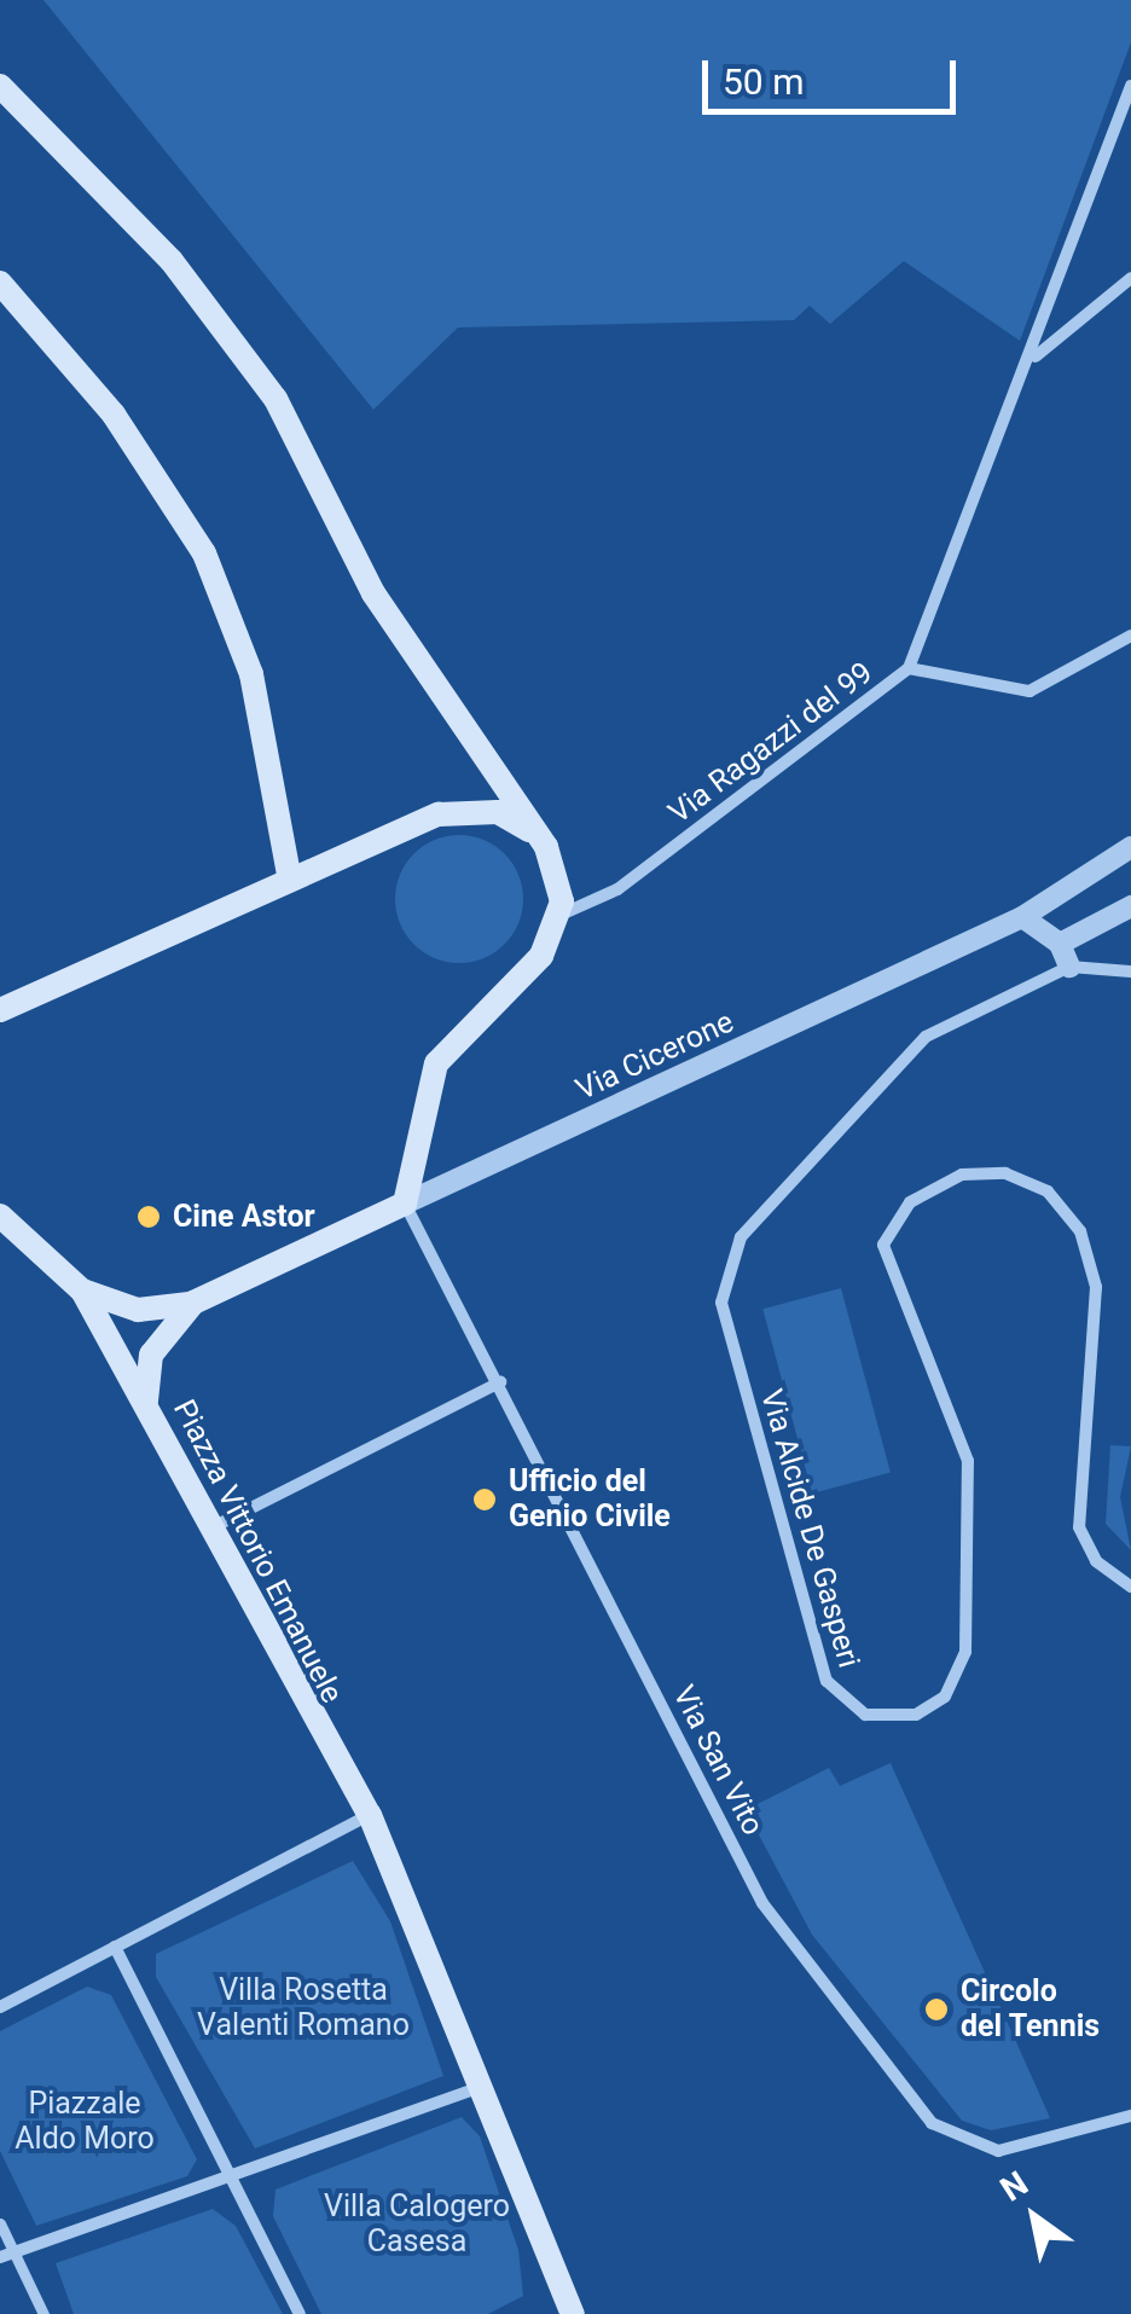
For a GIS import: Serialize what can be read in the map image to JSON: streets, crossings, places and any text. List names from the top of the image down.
{
  "streets": {
    "main road": ["Via Cicerone", "Piazza Vittorio Emanuele"],
    "street": ["Via Ragazzi del 99", "Via Alcide De Gasperi", "Via San Vito"]
  },
  "crossings": [
    ["Via Cicerone", "Piazza Vittorio Emanuele"],
    ["Via Cicerone", "Via San Vito"]
  ],
  "parks": ["Villa Rosetta Valenti Romano", "Piazzale Aldo Moro", "Villa Calogero Casesa"],
  "places": ["Cine Astor", "Ufficio del Genio Civile", "Circolo del Tennis"],
  "scale_bar": "50 m",
  "north": "top left"
}
